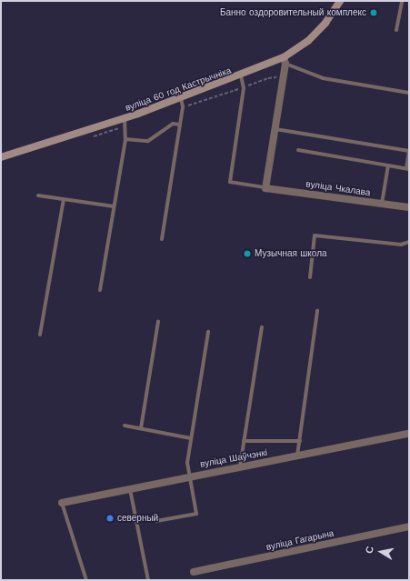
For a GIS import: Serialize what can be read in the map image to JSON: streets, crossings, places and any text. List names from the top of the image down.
{
  "streets": {
    "street": [
      "вуліца 60 год Кастрычніка",
      "вуліца Чкалава",
      "вуліца Шаўчэнкі",
      "вуліца Гагарына"
    ]
  },
  "places": ["Банно оздоровительный комплекс", "Музычная школа", "северный"],
  "north": "left"
}
